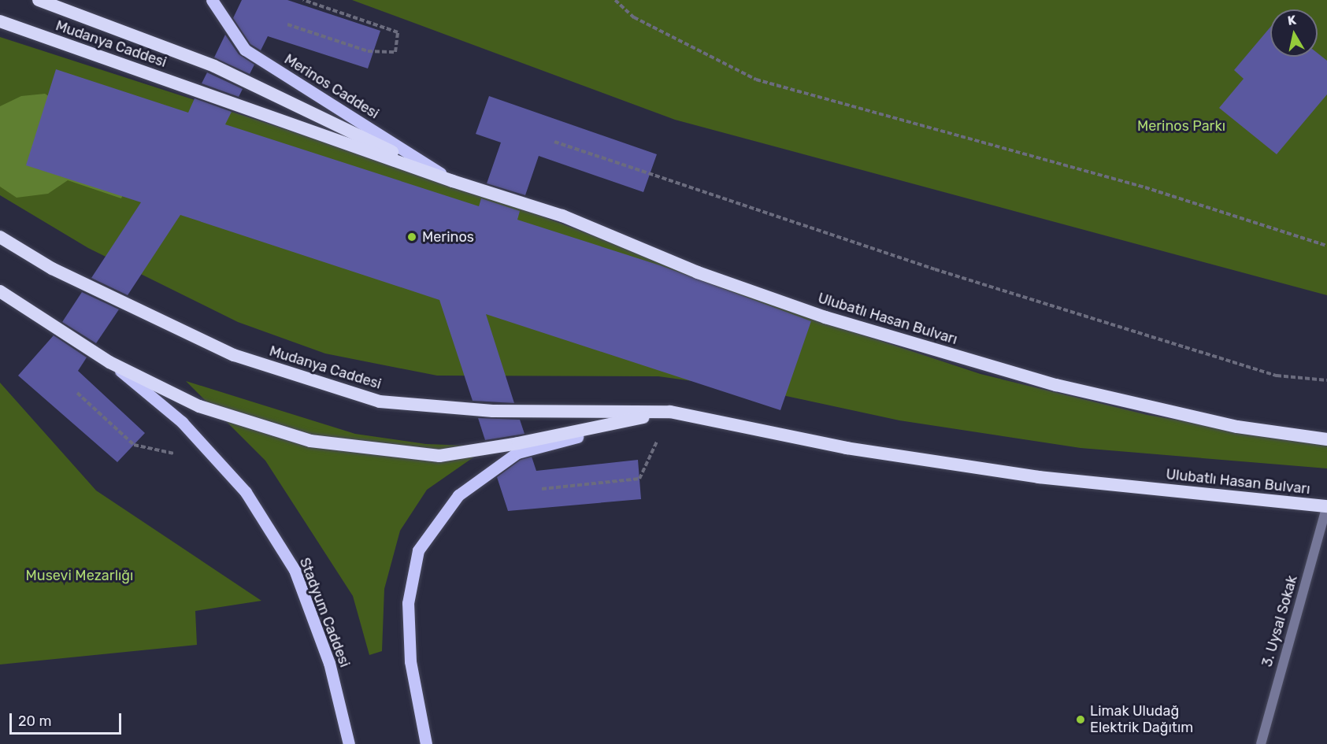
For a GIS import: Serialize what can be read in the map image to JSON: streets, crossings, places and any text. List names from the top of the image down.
{
  "streets": {
    "highway": ["Mudanya Caddesi", "Ulubatlı Hasan Bulvarı"],
    "main road": ["Merinos Caddesi", "Stadyum Caddesi"],
    "street": ["3. Uysal Sokak"]
  },
  "crossings": [
    ["Mudanya Caddesi", "Merinos Caddesi"],
    ["Mudanya Caddesi", "Ulubatlı Hasan Bulvarı"],
    ["Merinos Caddesi", "Ulubatlı Hasan Bulvarı"],
    ["Ulubatlı Hasan Bulvarı", "3. Uysal Sokak"]
  ],
  "parks": ["Merinos Parkı", "Musevi Mezarlığı"],
  "places": ["Merinos", "Limak Uludağ Elektrik Dağıtım"],
  "scale_bar": "20 m",
  "north": "top"
}
